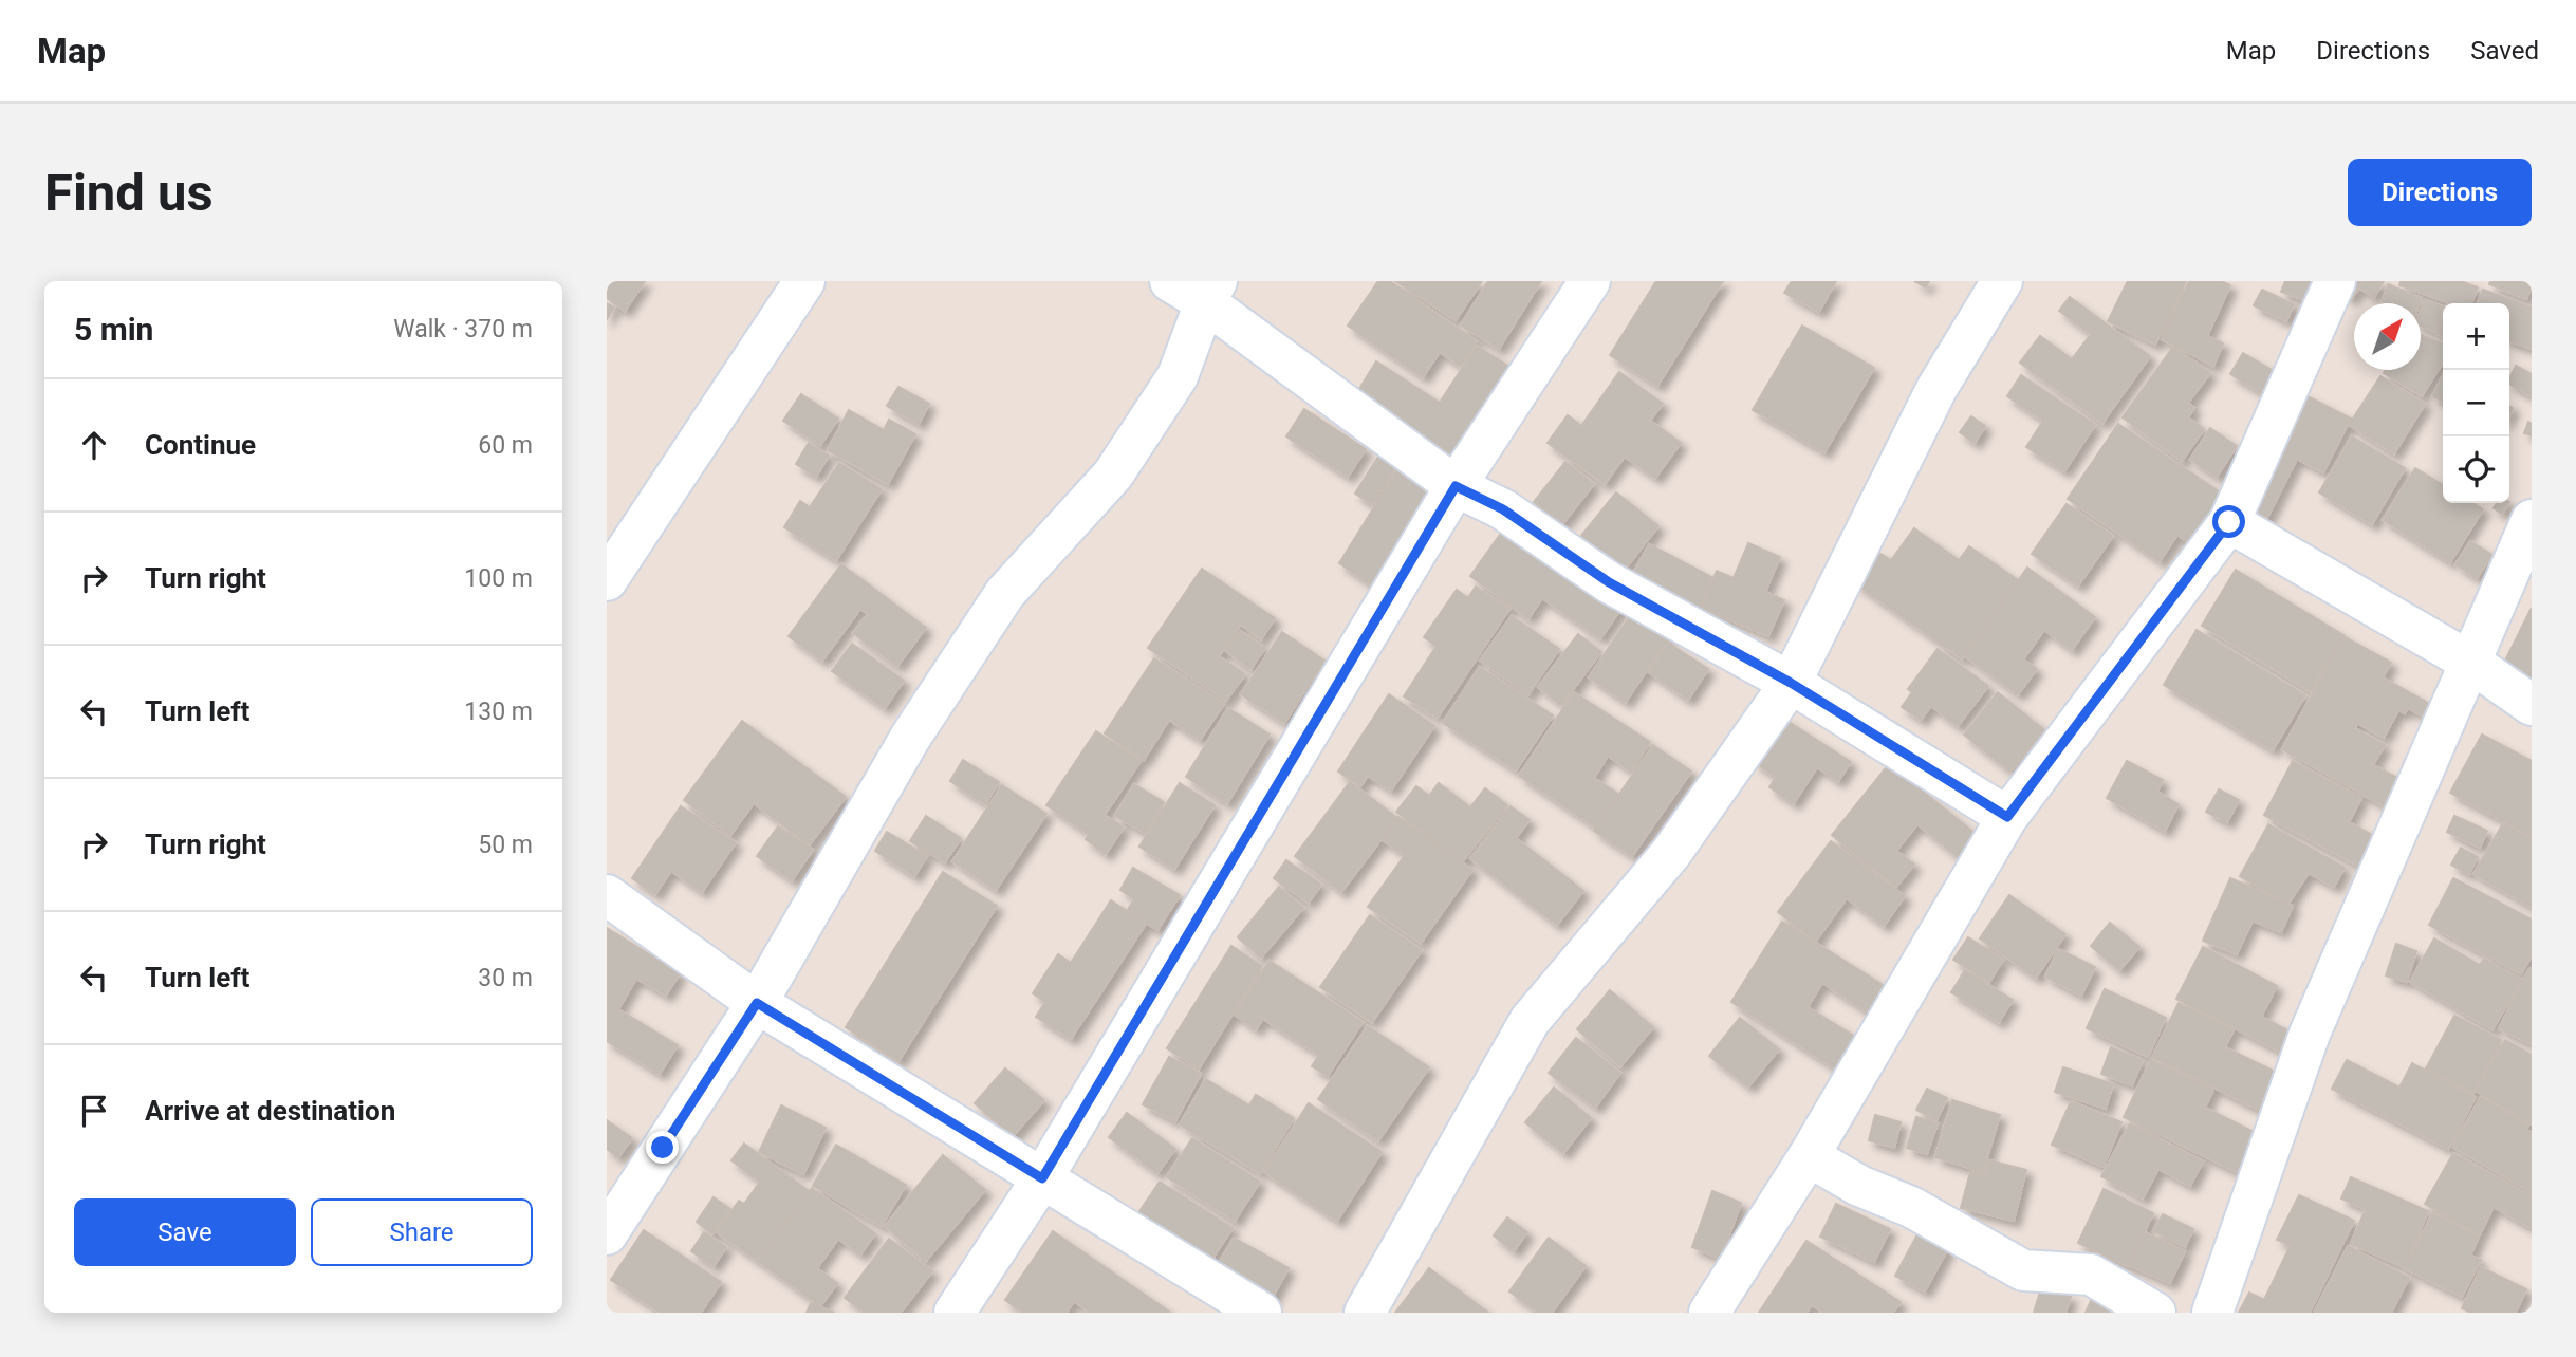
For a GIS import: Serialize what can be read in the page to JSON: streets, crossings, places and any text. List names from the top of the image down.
{
  "north": "top right",
  "page": {
    "header": "Map",
    "nav": ["Map", "Directions", "Saved"],
    "buttons": [
      "Directions",
      ["Save", "Share"]
    ],
    "title": "Find us",
    "heading": ["5 min", "Walk · 370 m"],
    "map_buttons": ["+", "−"],
    "list": [
      ["Continue", "60 m"],
      ["Turn right", "100 m"],
      ["Turn left", "130 m"],
      ["Turn right", "50 m"],
      ["Turn left", "30 m"],
      "Arrive at destination"
    ]
  }
}
